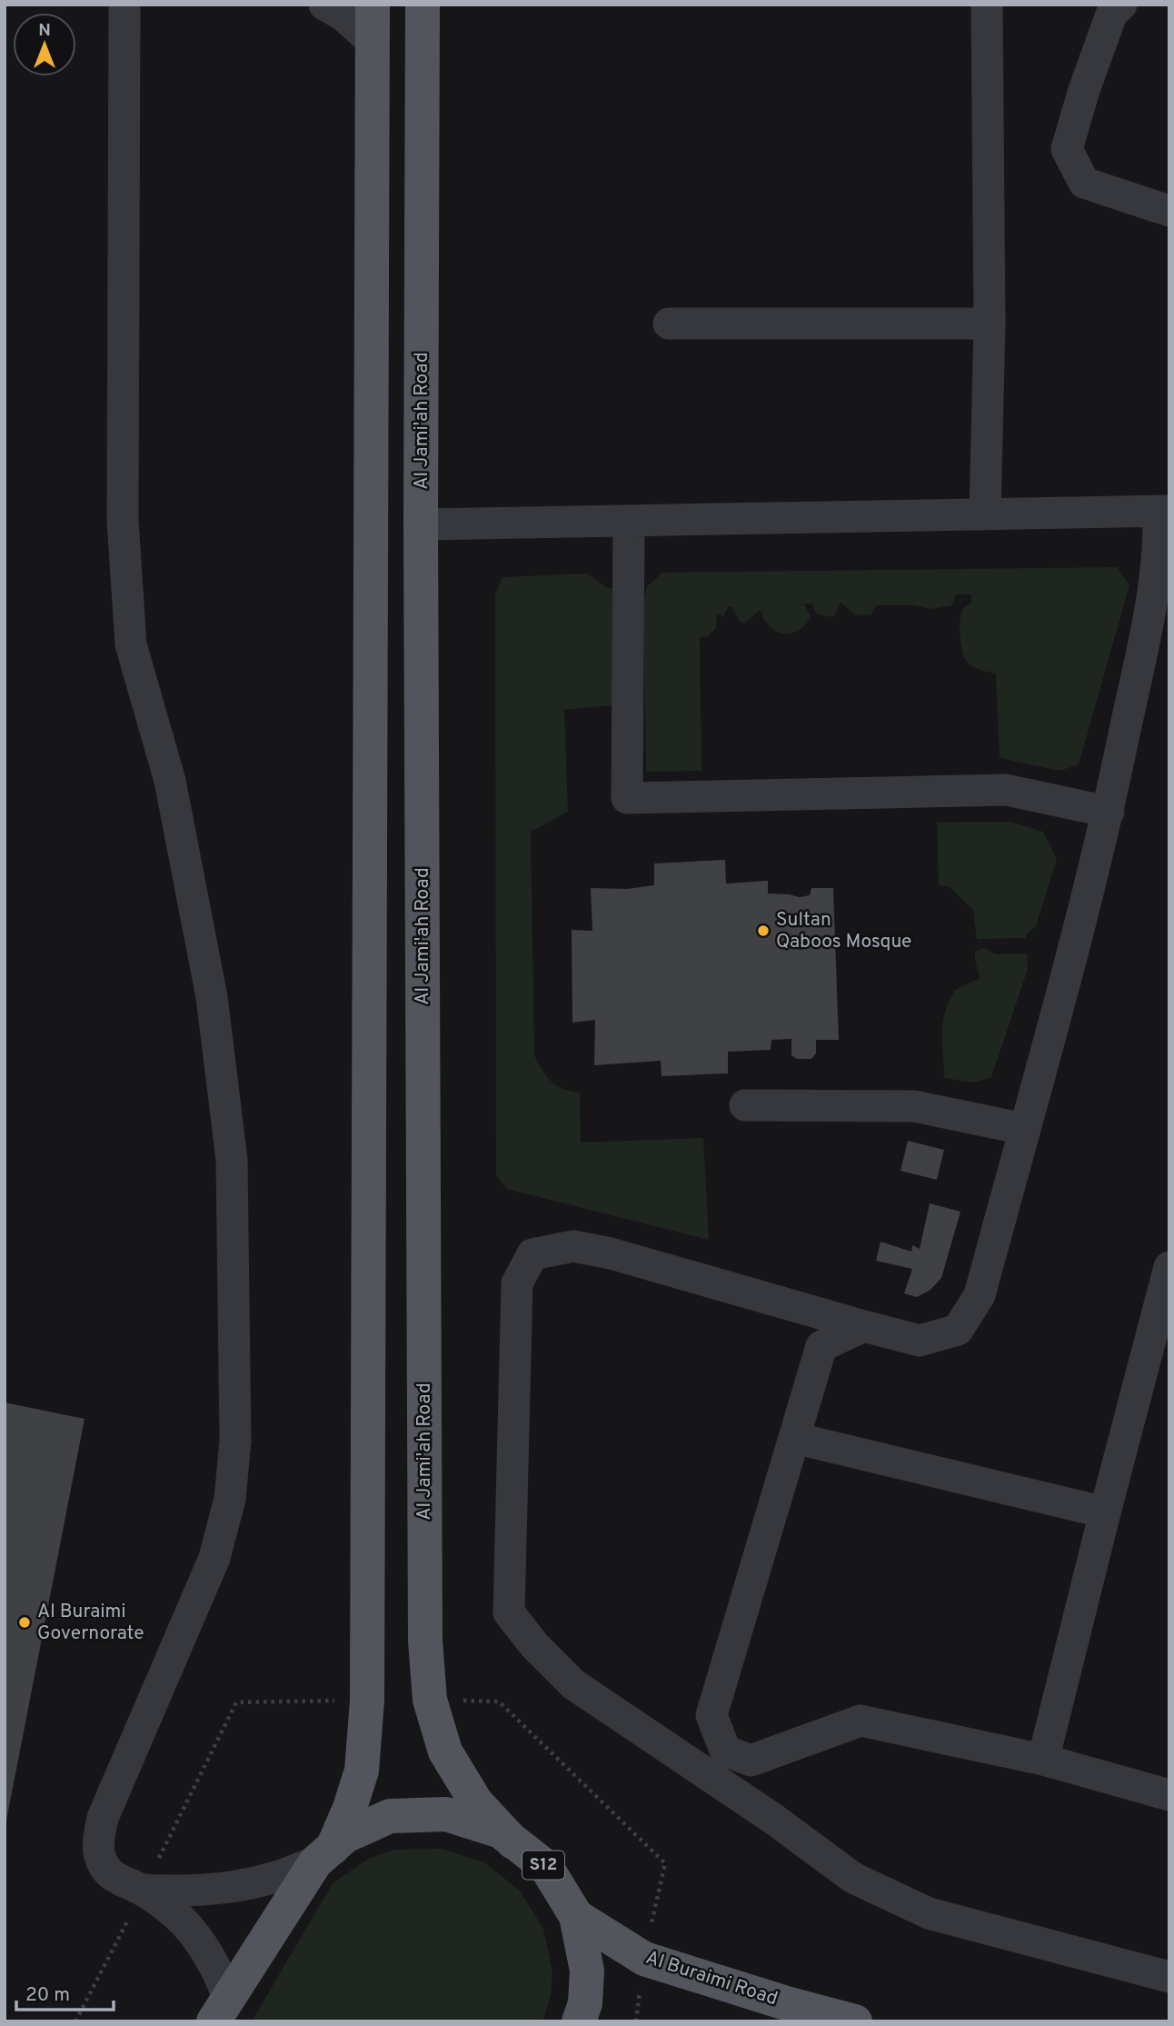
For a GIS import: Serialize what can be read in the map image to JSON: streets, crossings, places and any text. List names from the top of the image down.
{
  "streets": {
    "main road": ["Al Jami'ah Road", "S12", "Al Buraimi Road"]
  },
  "crossings": [
    ["Al Jami'ah Road", "S12"],
    ["S12", "Al Buraimi Road"]
  ],
  "places": ["Sultan Qaboos Mosque", "Al Buraimi Governorate"],
  "scale_bar": "20 m",
  "north": "top"
}
